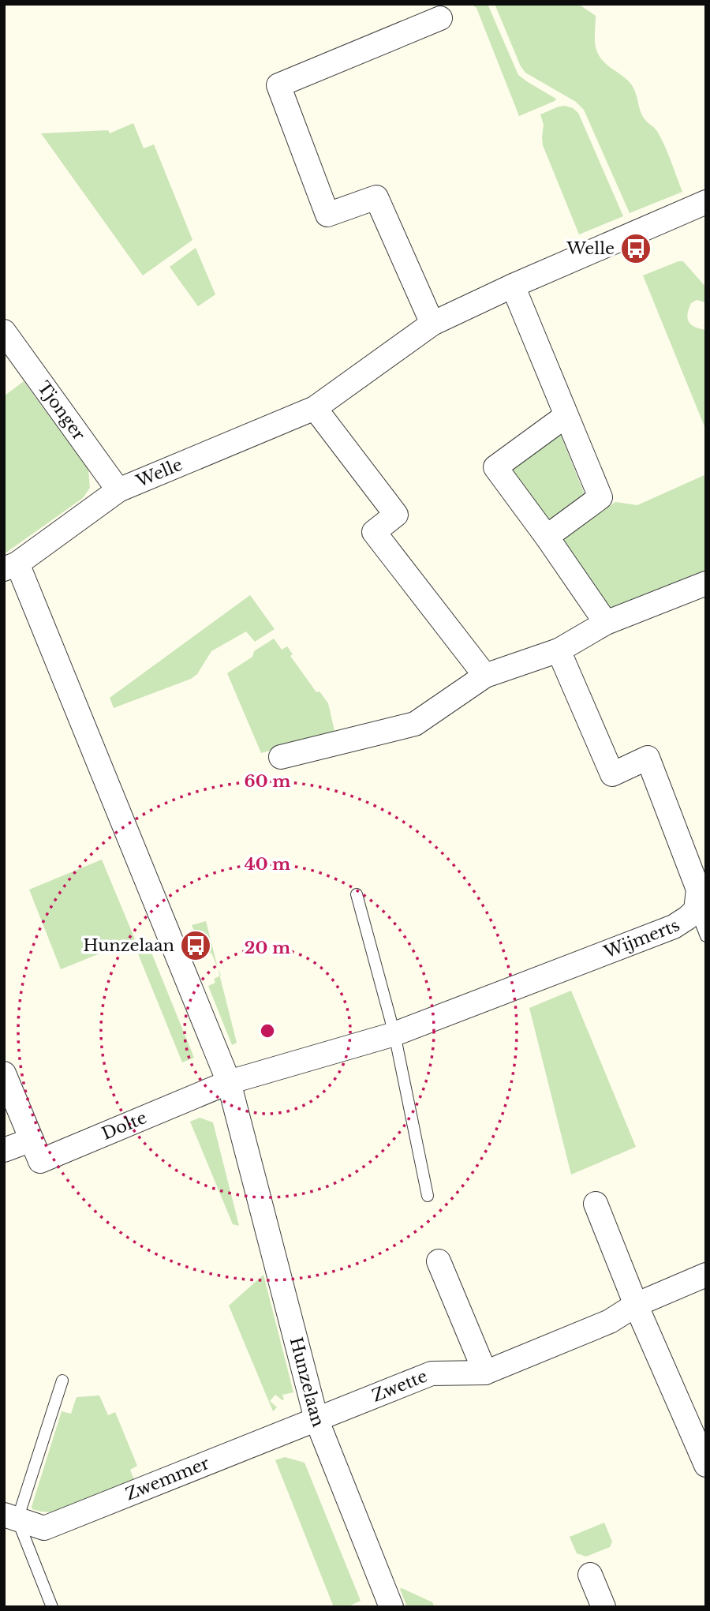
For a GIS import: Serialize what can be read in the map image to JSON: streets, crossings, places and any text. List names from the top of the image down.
{
  "streets": {
    "street": [
      "Tjonger",
      "Welle",
      "Wijmerts",
      "Dolte",
      "Hunzelaan",
      "Zwette",
      "Zwemmer"
    ]
  },
  "crossings": [
    ["Tjonger", "Welle"],
    ["Welle", "Hunzelaan"],
    ["Wijmerts", "Dolte"],
    ["Wijmerts", "Hunzelaan"],
    ["Dolte", "Hunzelaan"],
    ["Hunzelaan", "Zwette"],
    ["Hunzelaan", "Zwemmer"],
    ["Zwette", "Zwemmer"]
  ],
  "places": {
    "bus stop": ["Welle", "Hunzelaan"]
  },
  "rings": ["60 m", "40 m", "20 m"]
}
